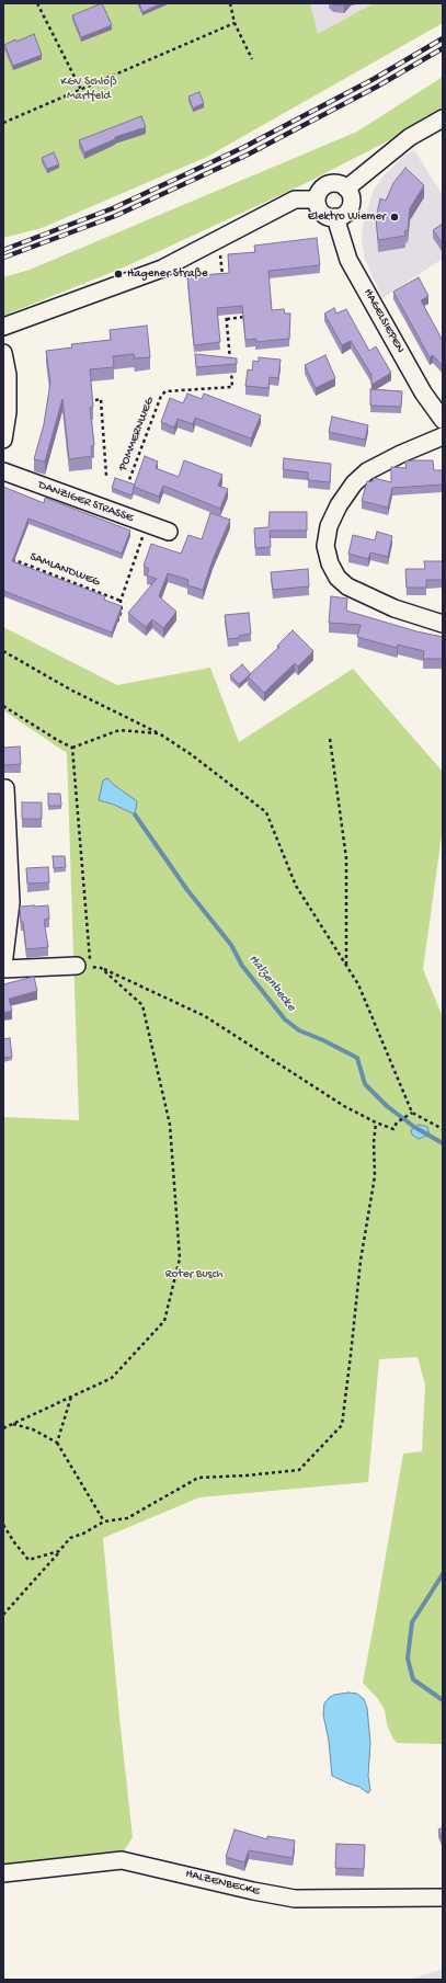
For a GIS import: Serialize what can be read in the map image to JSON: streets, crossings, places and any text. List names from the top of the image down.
{
  "streets": {
    "street": ["HAGELSIEPEN", "DANZIGER STRASSE", "HALZENBECKE"],
    "path": ["POMMERNWEG", "SAMLANDWEG"]
  },
  "water": ["Halzenbecke"],
  "parks": ["KGV Schloß Martfeld", "Roter Busch"],
  "places": ["Elektro Wiemer", "Hagener Straße"]
}
